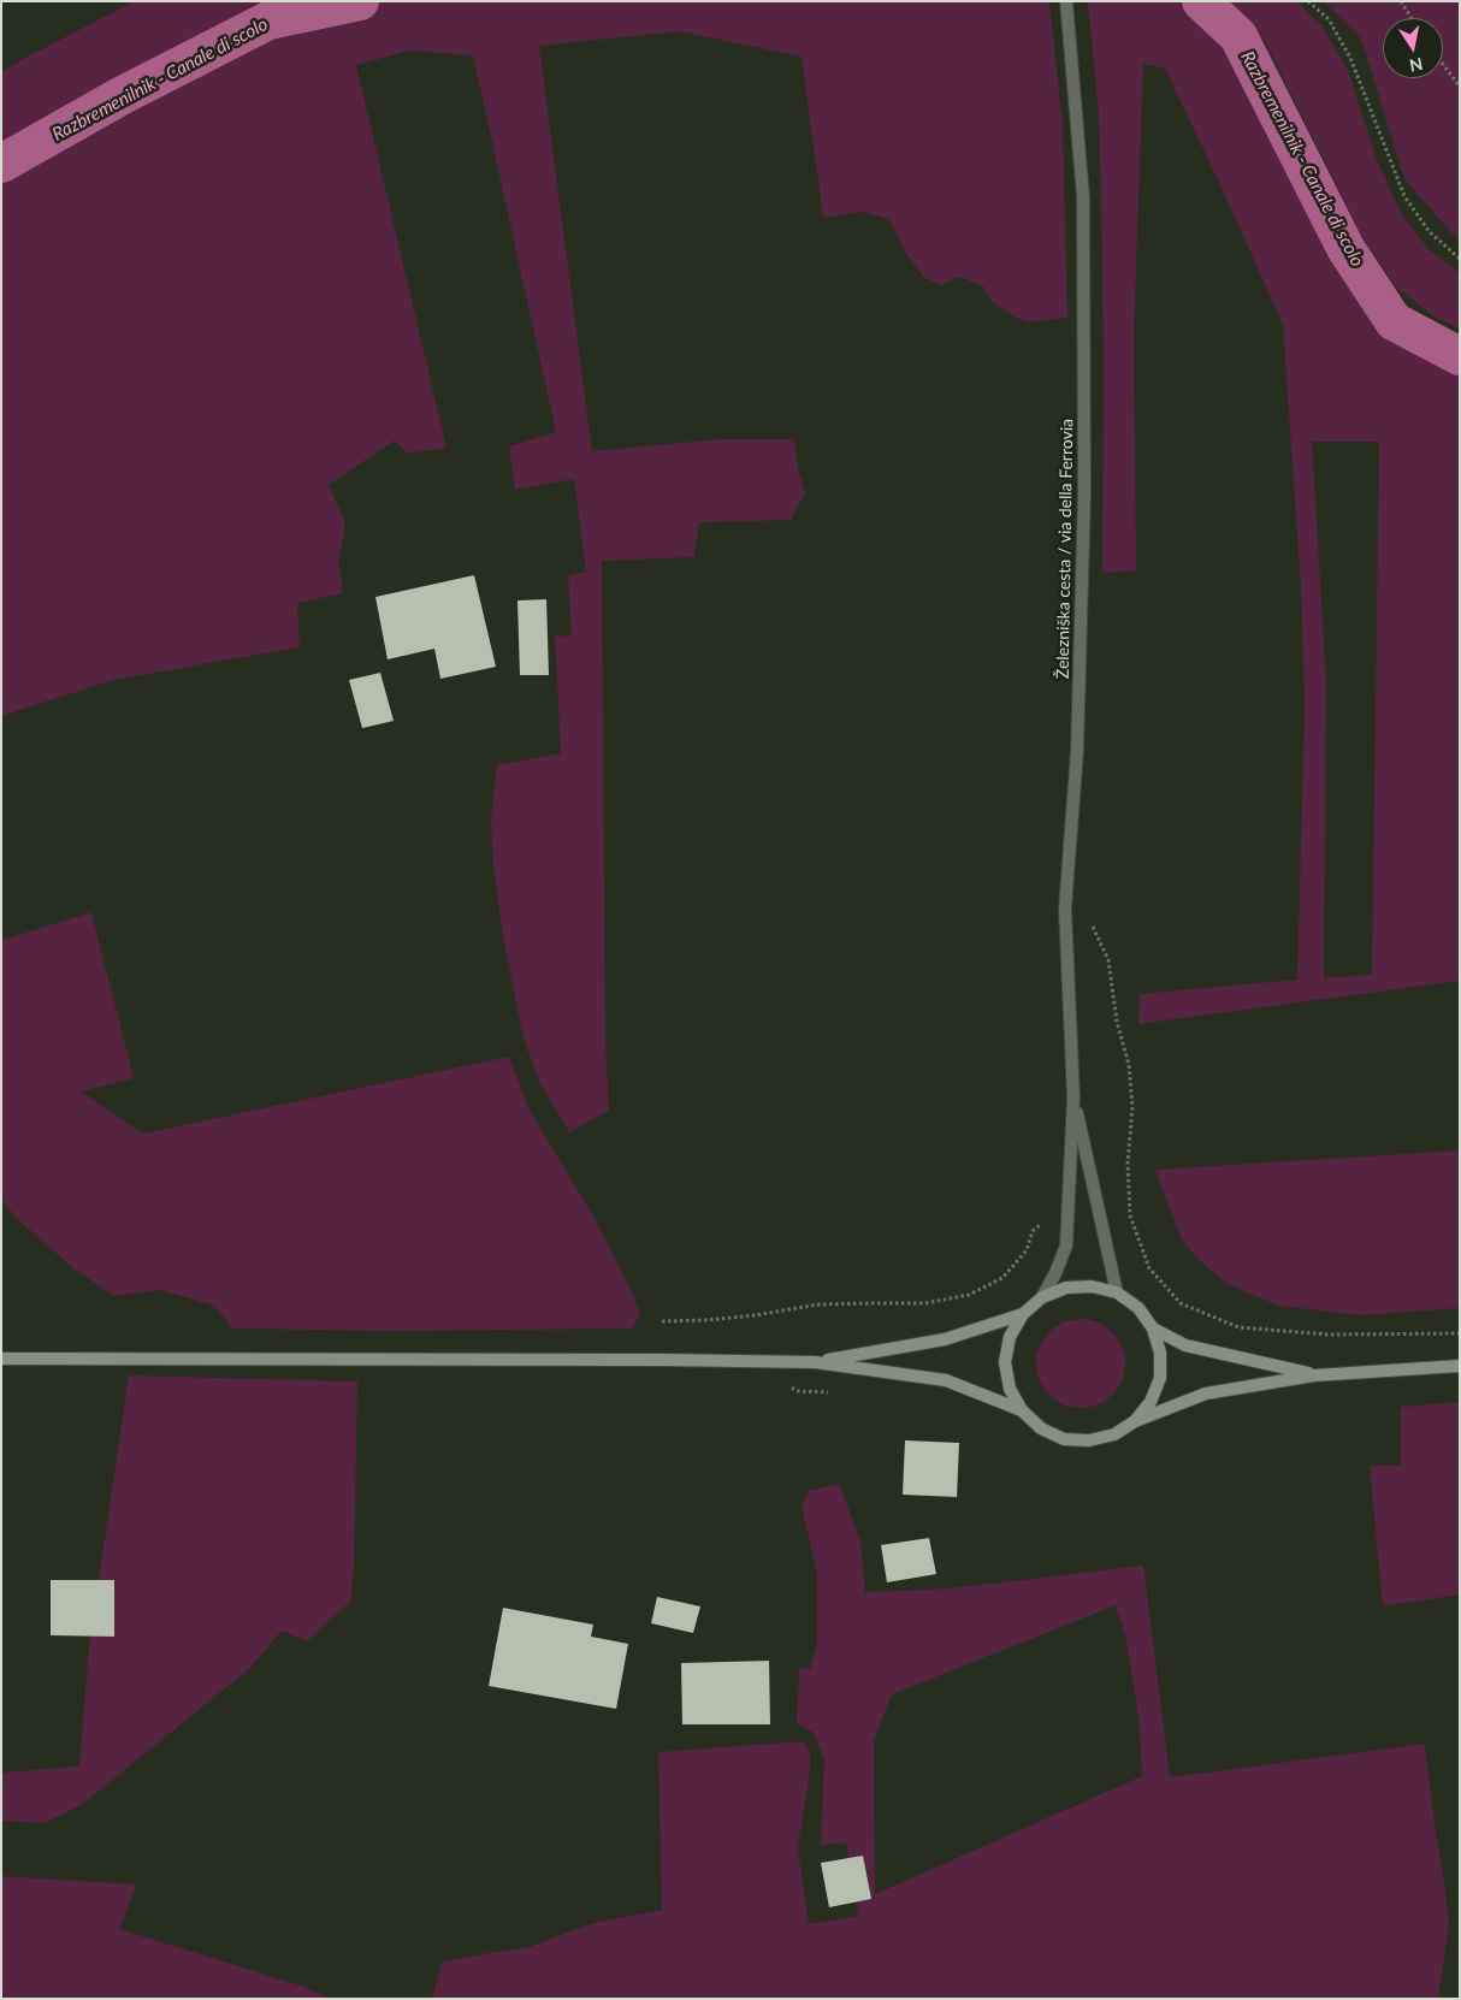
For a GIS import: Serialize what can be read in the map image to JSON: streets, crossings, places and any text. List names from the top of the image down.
{
  "streets": {
    "street": ["Železniška cesta / via della Ferrovia"]
  },
  "water": ["Razbremenilnik - Canale di scolo"],
  "north": "bottom"
}
